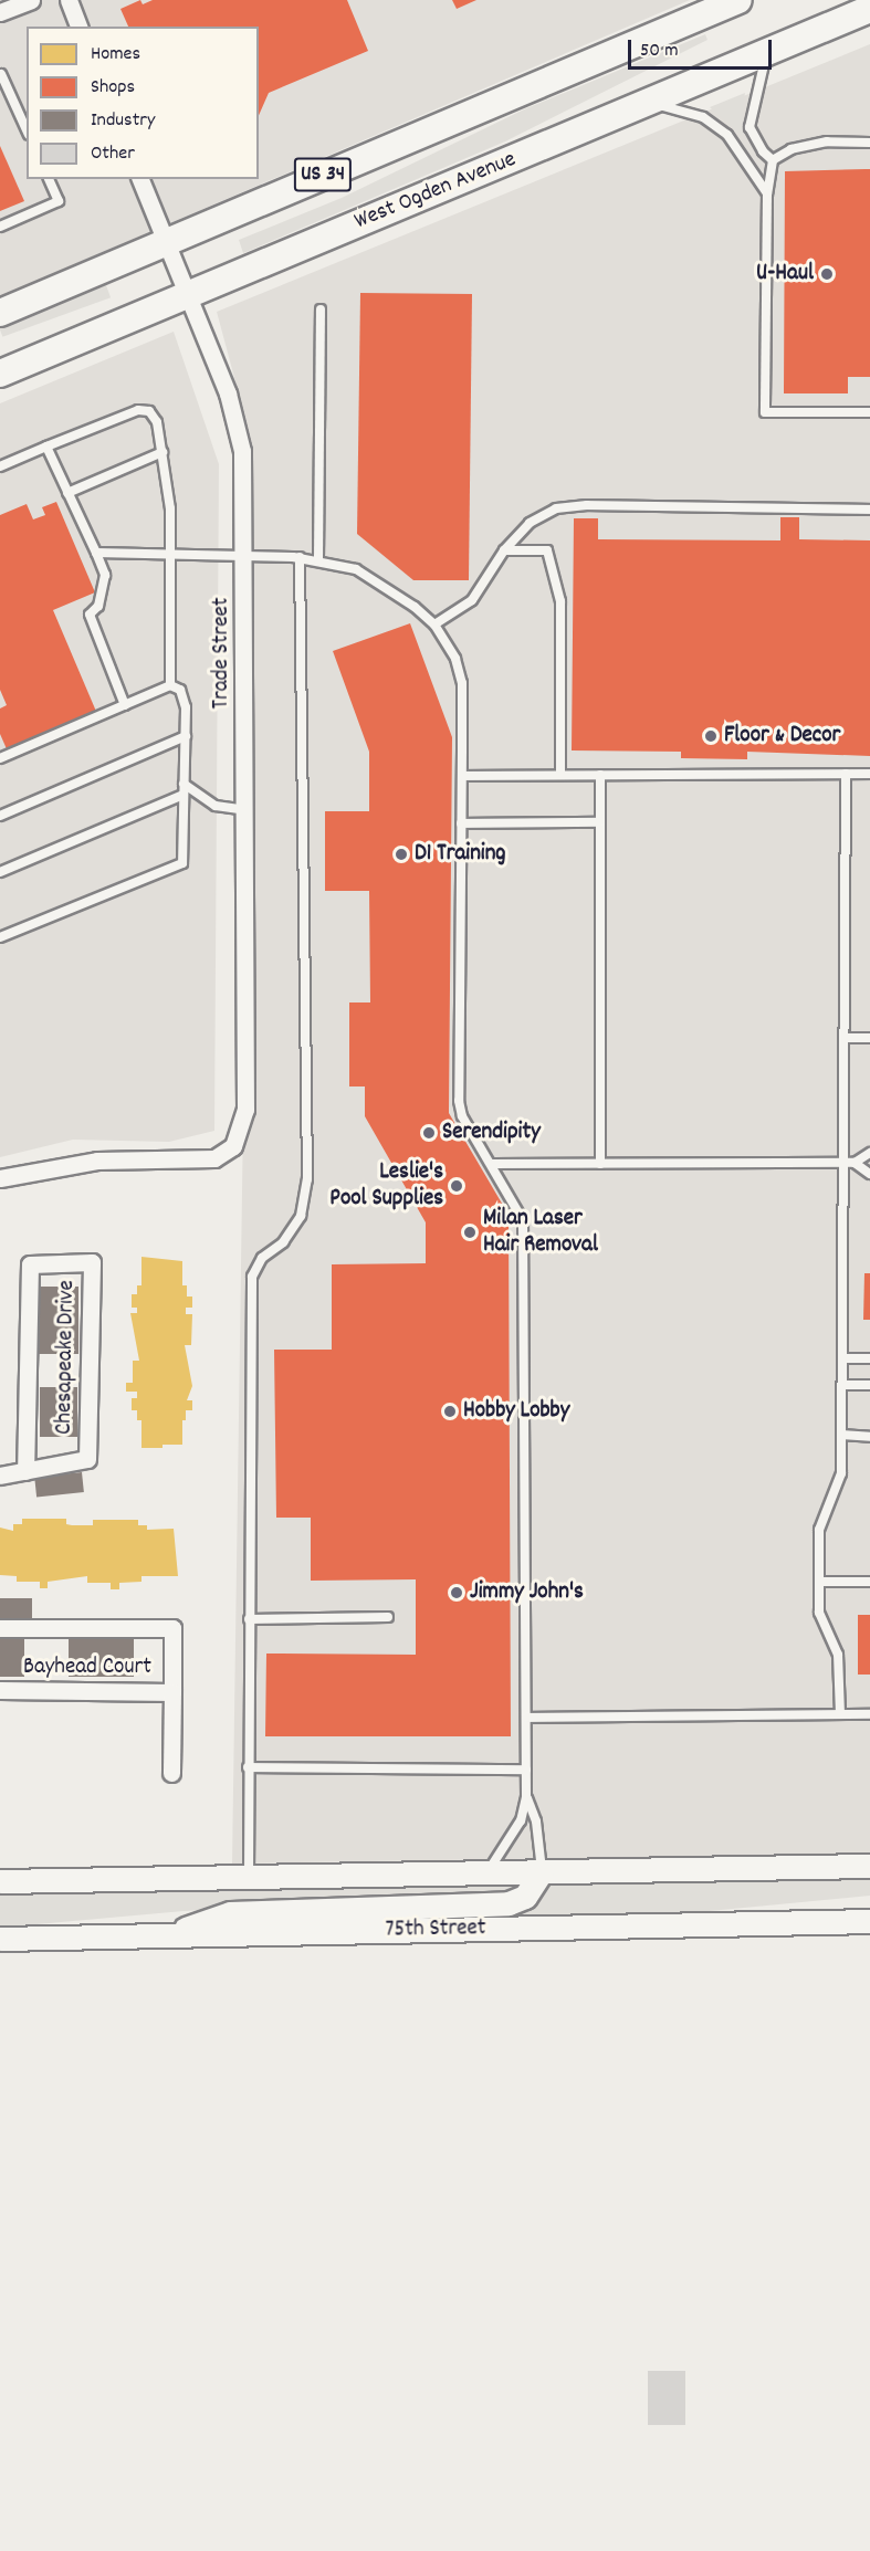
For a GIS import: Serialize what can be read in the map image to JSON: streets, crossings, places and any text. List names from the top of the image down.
{
  "streets": {
    "main road": ["US 34", "West Ogden Avenue", "75th Street"],
    "street": ["Trade Street", "Chesapeake Drive", "Bayhead Court"]
  },
  "crossings": [
    ["US 34", "Trade Street"],
    ["West Ogden Avenue", "Trade Street"]
  ],
  "places": [
    "U-Haul",
    "Floor & Decor",
    "D1 Training",
    "Serendipity",
    "Leslie's Pool Supplies",
    "Milan Laser Hair Removal",
    "Hobby Lobby",
    "Jimmy John's"
  ],
  "legend": [
    "Homes",
    "Shops",
    "Industry",
    "Other"
  ],
  "scale_bar": "50 m"
}
